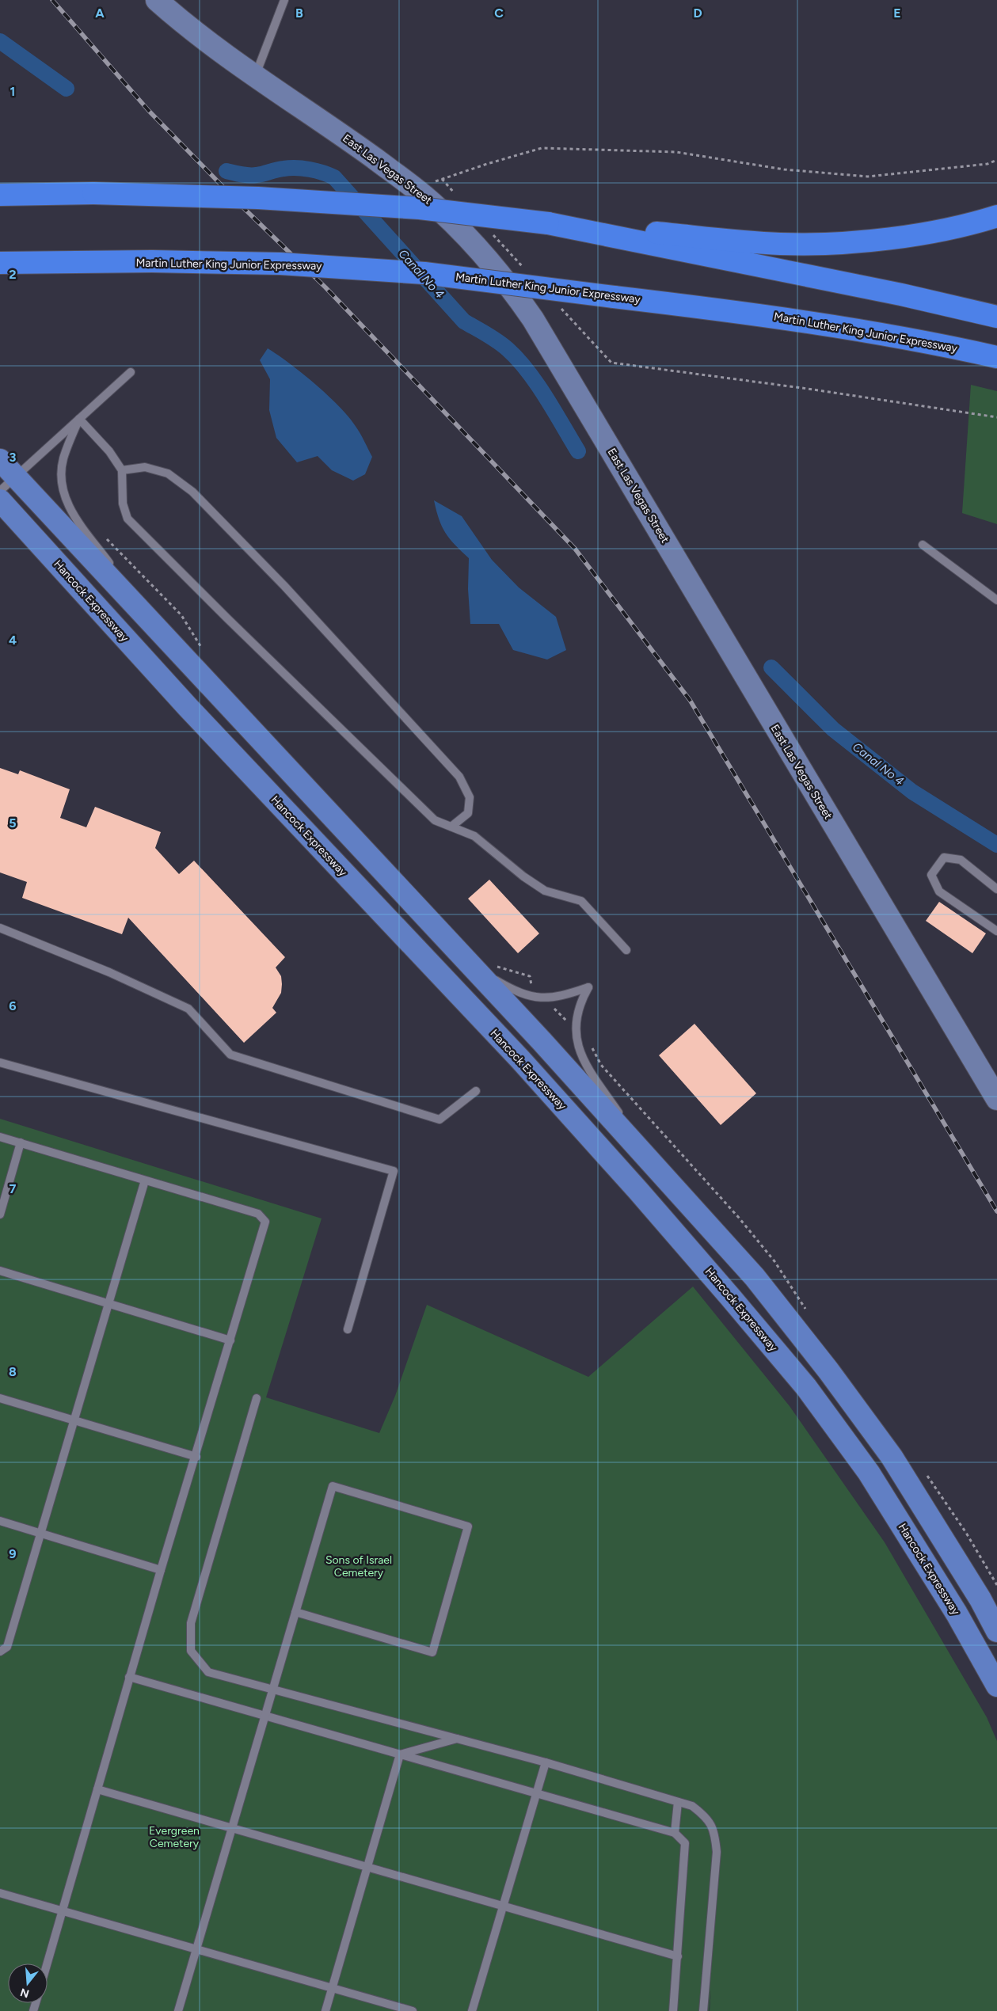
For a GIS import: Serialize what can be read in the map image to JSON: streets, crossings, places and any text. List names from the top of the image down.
{
  "streets": {
    "highway": ["Martin Luther King Junior Expressway"],
    "main road": ["Hancock Expressway"],
    "street": ["East Las Vegas Street"]
  },
  "water": ["Canal No 4"],
  "parks": ["Sons of Israel Cemetery", "Evergreen Cemetery"],
  "north": "bottom",
  "grid": {
    "columns": [
      "A",
      "B",
      "C",
      "D",
      "E"
    ],
    "rows": [
      "1",
      "2",
      "3",
      "4",
      "5",
      "6",
      "7",
      "8",
      "9"
    ]
  }
}
